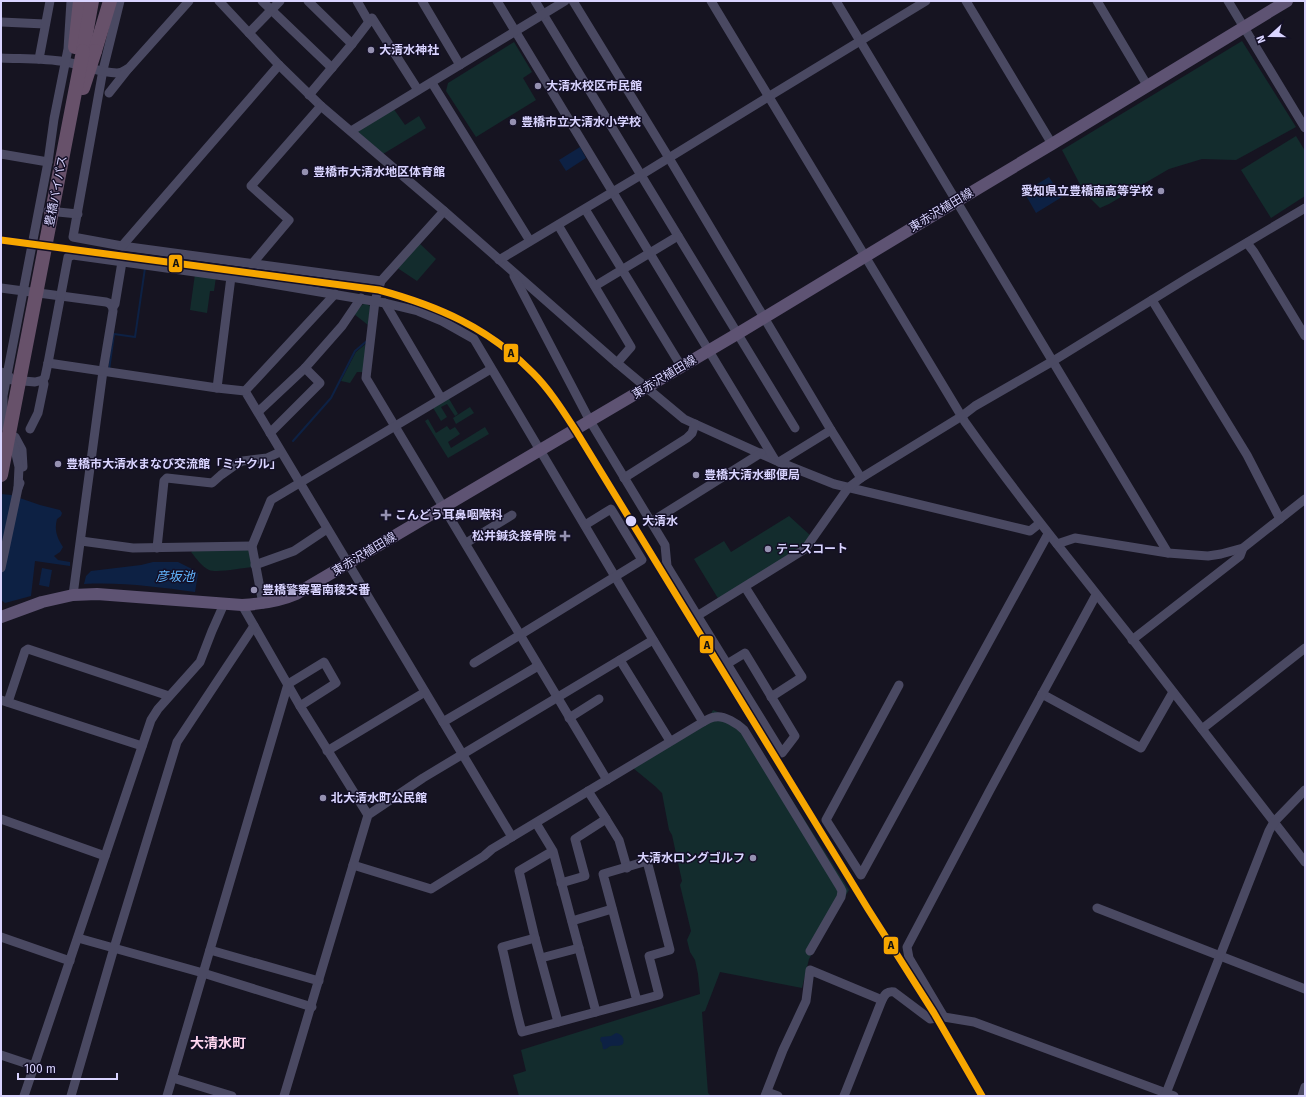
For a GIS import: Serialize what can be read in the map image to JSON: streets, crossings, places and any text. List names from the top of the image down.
{
  "streets": {
    "highway": ["豊橋バイパス"],
    "main road": ["東赤沢植田線"]
  },
  "districts": ["大清水町"],
  "water": ["彦坂池"],
  "places": {
    "other": [
      "大清水神社",
      "大清水校区市民館",
      "豊橋市立大清水小学校",
      "豊橋市大清水地区体育館",
      "愛知県立豊橋南高等学校",
      "豊橋市大清水まなび交流館「ミナクル」",
      "豊橋大清水郵便局",
      "大清水",
      "テニスコート",
      "豊橋警察署南稜交番",
      "北大清水町公民館",
      "大清水ロングゴルフ"
    ],
    "health": ["こんどう耳鼻咽喉科", "松井鍼灸接骨院"]
  },
  "lines": ["transit line A"],
  "scale_bar": "100 m",
  "north": "left"
}
